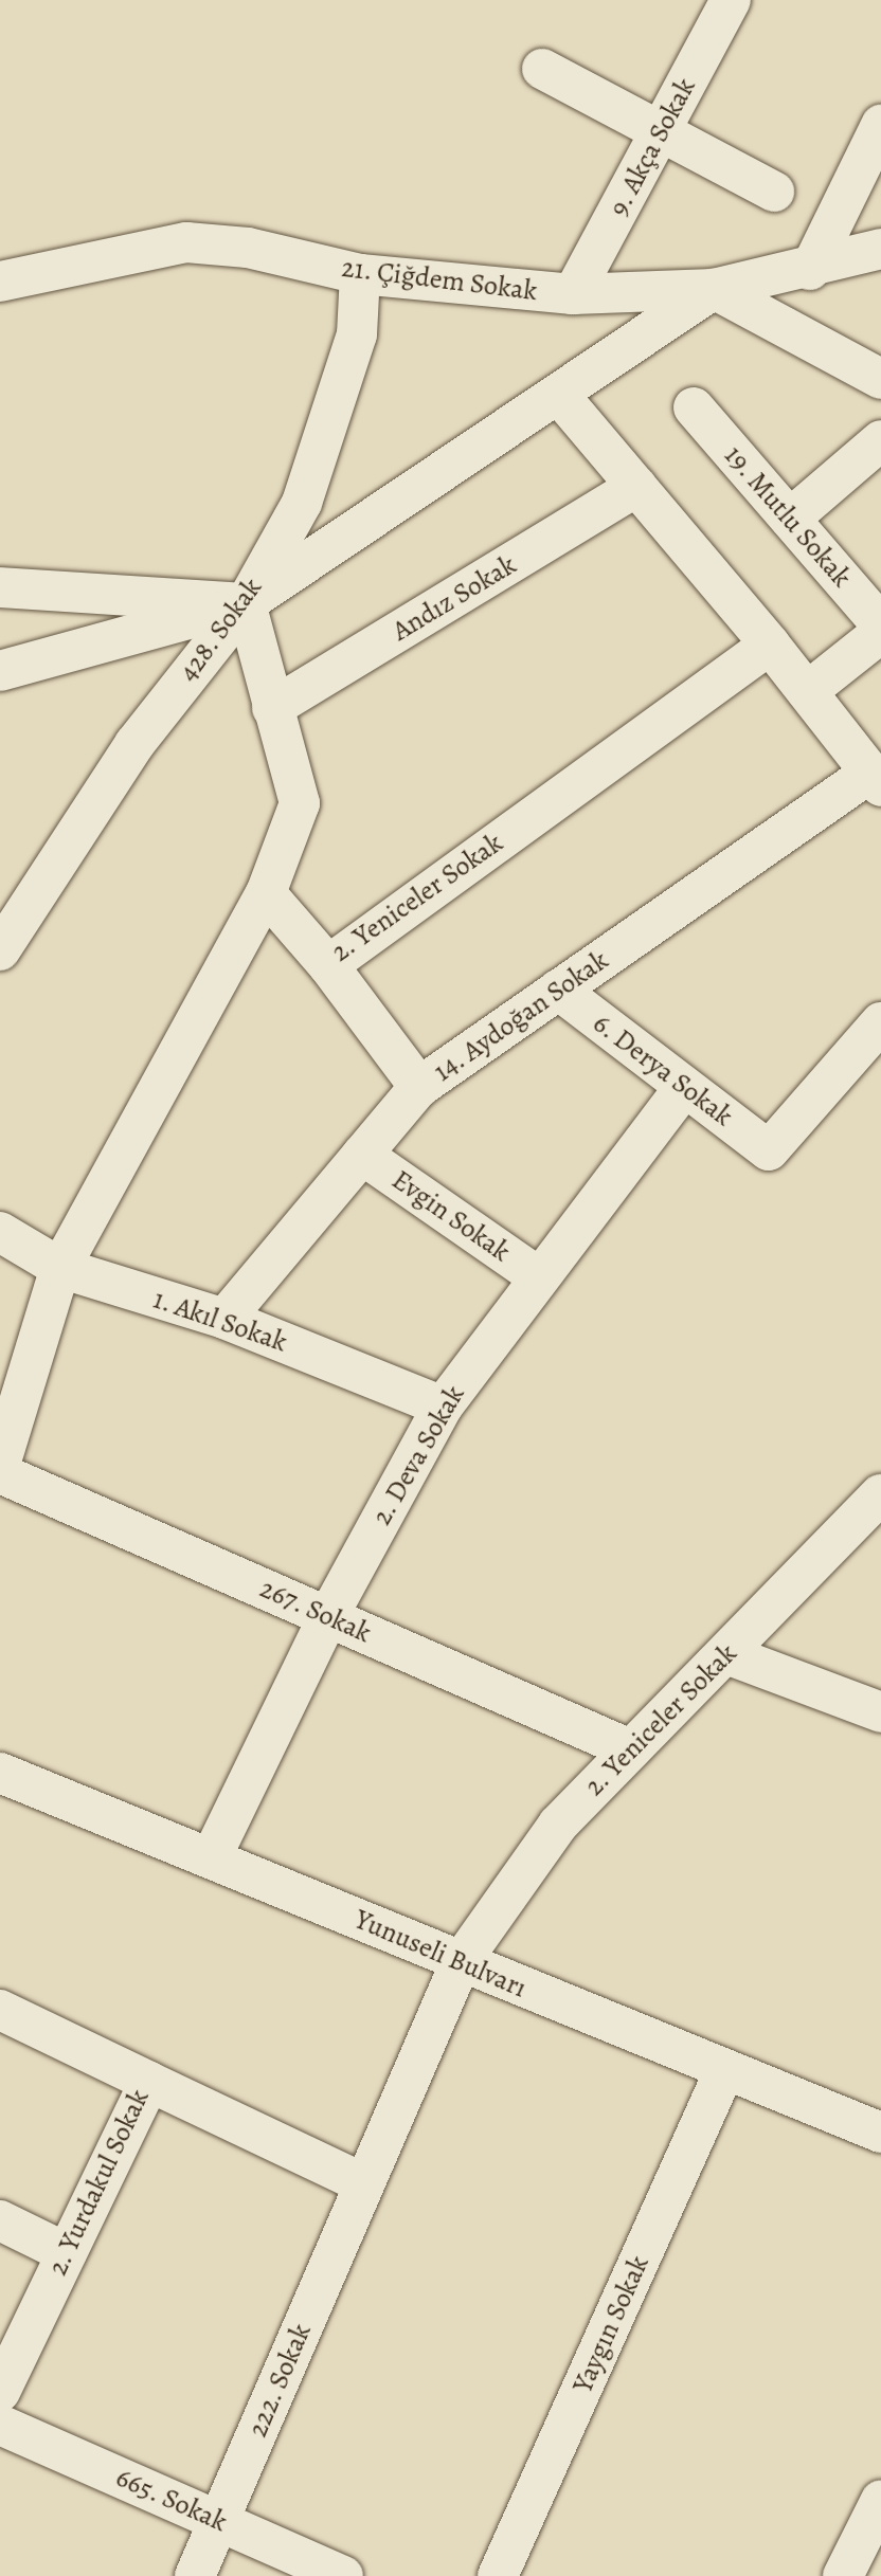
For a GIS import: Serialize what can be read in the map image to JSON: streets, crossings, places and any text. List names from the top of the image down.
{
  "streets": {
    "street": [
      "9. Akça Sokak",
      "21. Çiğdem Sokak",
      "19. Mutlu Sokak",
      "Andız Sokak",
      "428. Sokak",
      "2. Yeniceler Sokak",
      "14. Aydoğan Sokak",
      "6. Derya Sokak",
      "Evgin Sokak",
      "1. Akıl Sokak",
      "2. Deva Sokak",
      "267. Sokak",
      "Yunuseli Bulvarı",
      "2. Yurdakul Sokak",
      "Yaygın Sokak",
      "222. Sokak",
      "665. Sokak"
    ]
  },
  "crossings": [
    ["9. Akça Sokak", "21. Çiğdem Sokak"],
    ["21. Çiğdem Sokak", "428. Sokak"],
    ["2. Yeniceler Sokak", "267. Sokak"],
    ["2. Yeniceler Sokak", "Yunuseli Bulvarı"],
    ["2. Yeniceler Sokak", "222. Sokak"],
    ["14. Aydoğan Sokak", "6. Derya Sokak"],
    ["14. Aydoğan Sokak", "Evgin Sokak"],
    ["14. Aydoğan Sokak", "1. Akıl Sokak"],
    ["6. Derya Sokak", "2. Deva Sokak"],
    ["Evgin Sokak", "2. Deva Sokak"],
    ["1. Akıl Sokak", "2. Deva Sokak"],
    ["2. Deva Sokak", "267. Sokak"],
    ["2. Deva Sokak", "Yunuseli Bulvarı"],
    ["Yunuseli Bulvarı", "Yaygın Sokak"],
    ["Yunuseli Bulvarı", "222. Sokak"],
    ["222. Sokak", "665. Sokak"]
  ]
}
